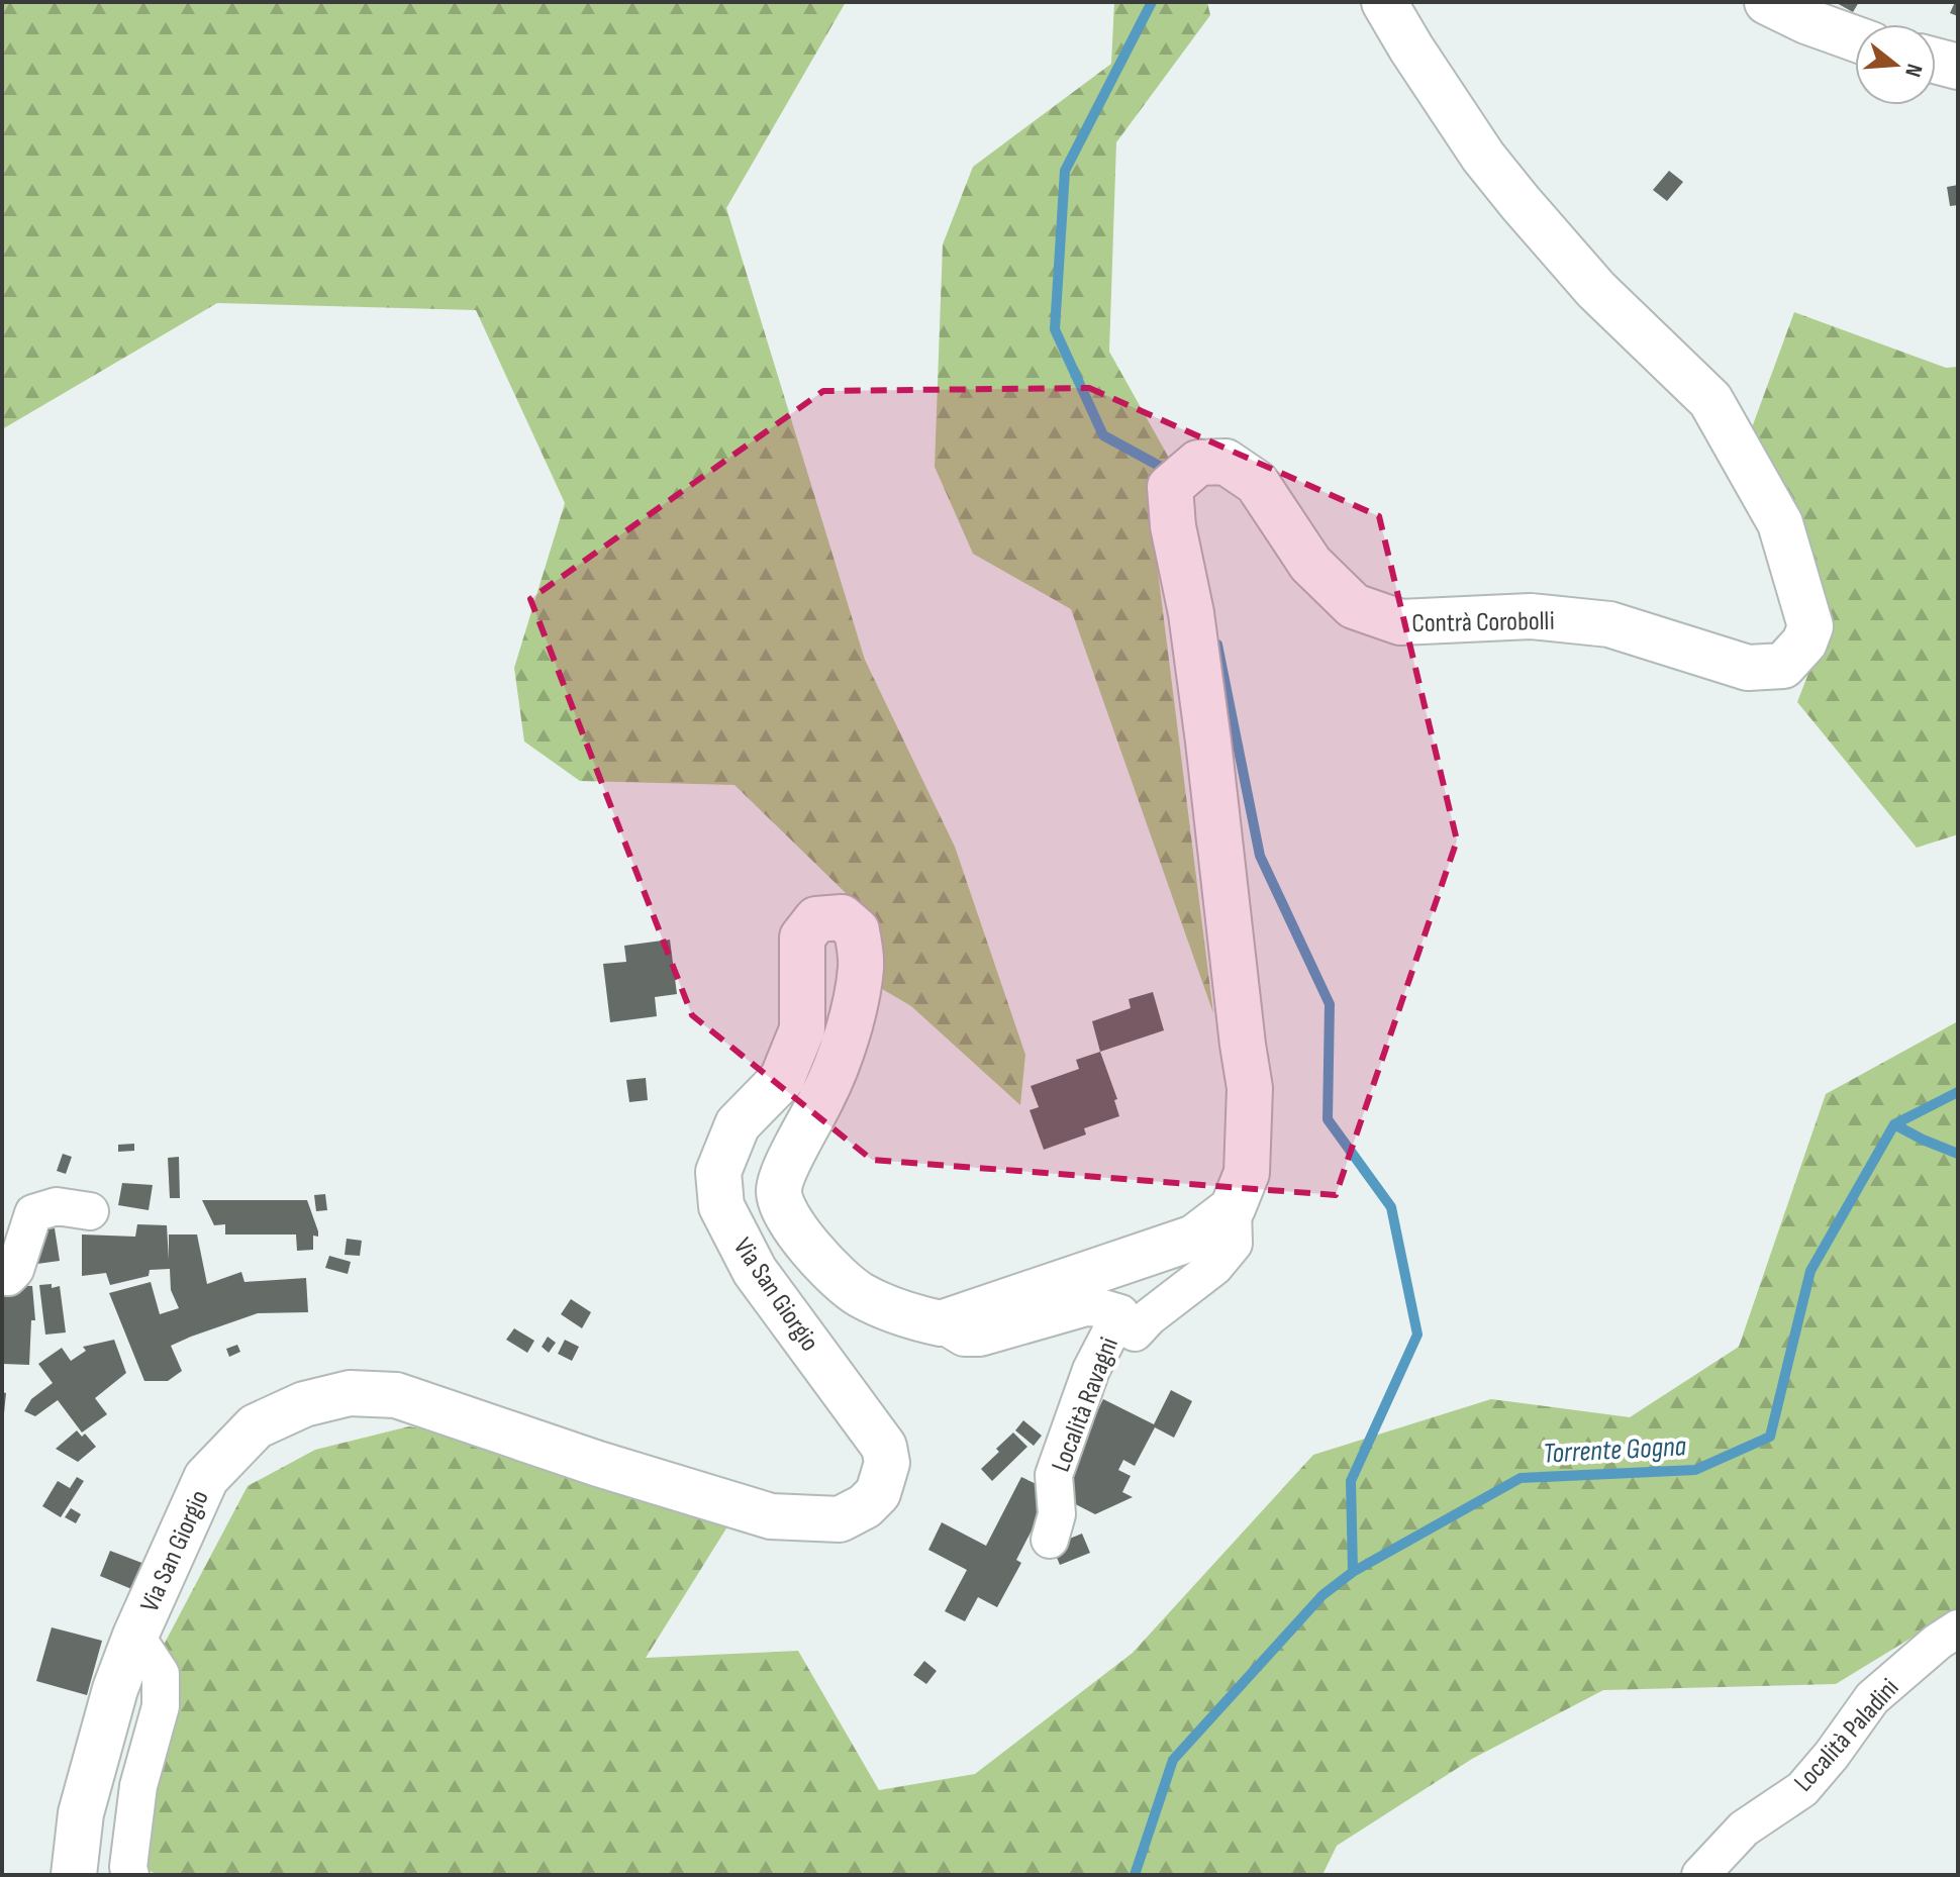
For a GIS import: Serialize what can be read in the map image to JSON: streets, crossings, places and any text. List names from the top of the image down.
{
  "streets": {
    "street": [
      "Contrà Corobolli",
      "Via San Giorgio",
      "Località Ravagni",
      "Località Paladini"
    ]
  },
  "crossings": [
    ["Contrà Corobolli", "Località Ravagni"],
    ["Via San Giorgio", "Località Ravagni"]
  ],
  "water": ["Torrente Gogna"],
  "north": "right"
}
